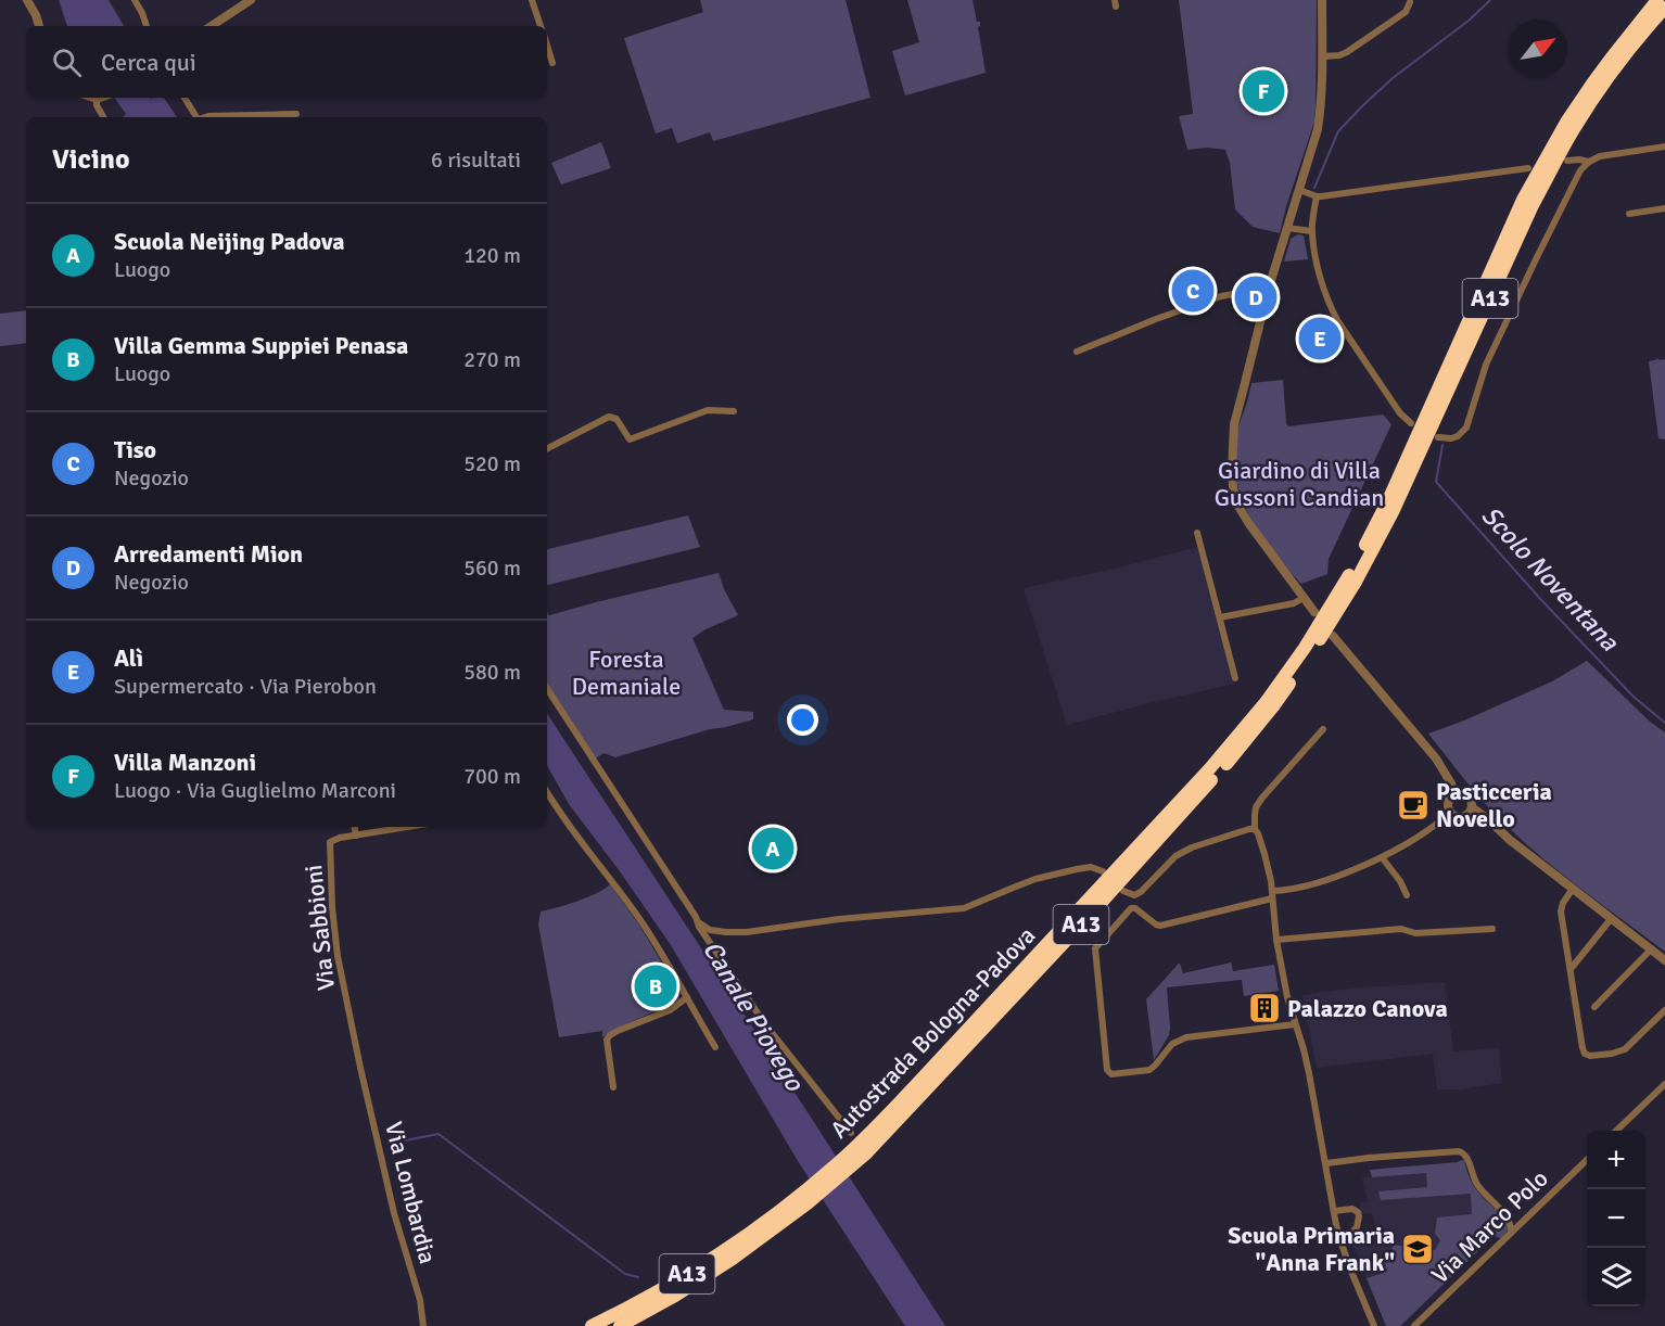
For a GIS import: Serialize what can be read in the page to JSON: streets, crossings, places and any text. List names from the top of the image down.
{
  "streets": {
    "highway": ["A13", "Autostrada Bologna-Padova"],
    "street": ["Via Sabbioni", "Via Lombardia", "Via Marco Polo"]
  },
  "crossings": [
    ["Via Sabbioni", "Via Lombardia"]
  ],
  "water": ["Scolo Noventana", "Canale Piovego"],
  "parks": ["Giardino di Villa Gussoni Candian", "Foresta Demaniale"],
  "places": {
    "cafe": ["Pasticceria Novello"],
    "building": ["Palazzo Canova"],
    "school or university": ["Scuola Primaria \"Anna Frank\""]
  },
  "north": "top right",
  "page": {
    "search": "Cerca qui",
    "pins": [
      "F",
      "C",
      "D",
      "E",
      "A",
      "B"
    ],
    "heading": ["Vicino", "6 risultati"],
    "list": [
      {
        "mark": "A",
        "name": "Scuola Neijing Padova",
        "note": "Luogo",
        "value": "120 m"
      },
      {
        "mark": "B",
        "name": "Villa Gemma Suppiei Penasa",
        "note": "Luogo",
        "value": "270 m"
      },
      {
        "mark": "C",
        "name": "Tiso",
        "note": "Negozio",
        "value": "520 m"
      },
      {
        "mark": "D",
        "name": "Arredamenti Mion",
        "note": "Negozio",
        "value": "560 m"
      },
      {
        "mark": "E",
        "name": "Alì",
        "note": "Supermercato · Via Pierobon",
        "value": "580 m"
      },
      {
        "mark": "F",
        "name": "Villa Manzoni",
        "note": "Luogo · Via Guglielmo Marconi",
        "value": "700 m"
      }
    ],
    "map_buttons": ["+", "−"]
  }
}
